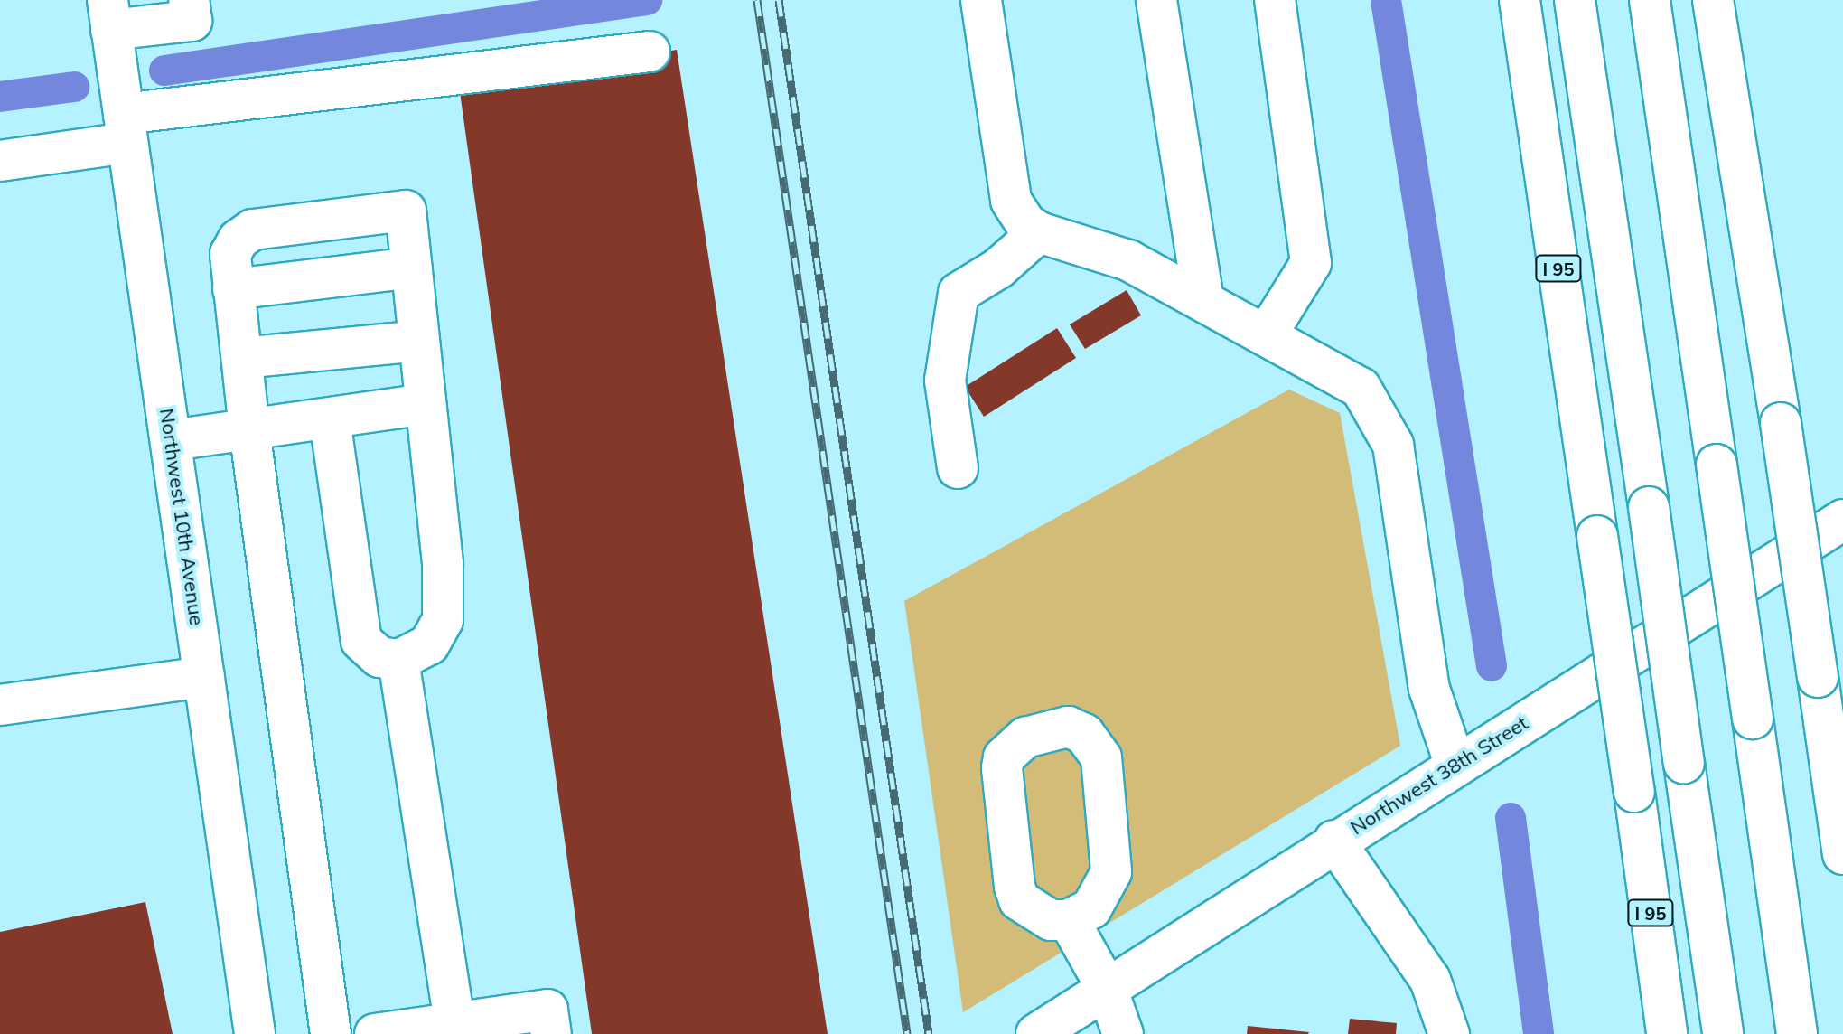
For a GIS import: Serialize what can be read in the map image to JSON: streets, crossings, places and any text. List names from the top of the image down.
{
  "streets": {
    "main road": ["I 95", "Northwest 10th Avenue", "Northwest 38th Street"]
  }
}
